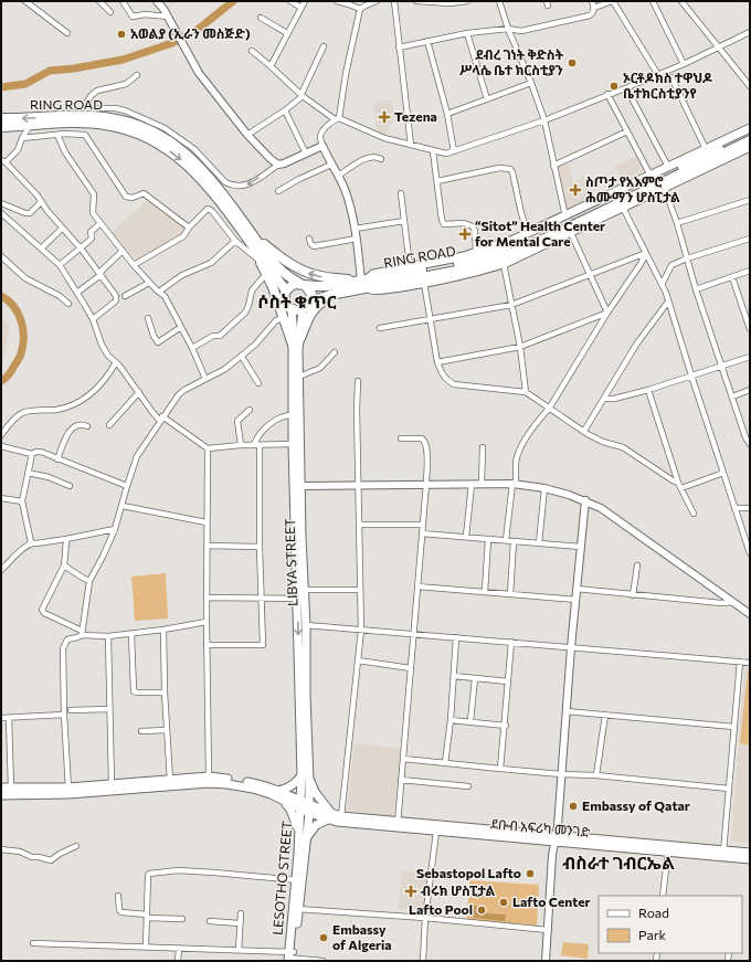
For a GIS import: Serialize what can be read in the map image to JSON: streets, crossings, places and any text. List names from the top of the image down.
{
  "streets": {
    "highway": ["RING ROAD"],
    "main road": ["LIBYA STREET", "ደቡብ አፍሪካ መንገድ", "LESOTHO STREET"]
  },
  "crossings": [
    ["RING ROAD", "LIBYA STREET"],
    ["LIBYA STREET", "LESOTHO STREET"]
  ],
  "districts": ["ሶስት ቁጥር", "ብስራተ ገብርኤል"],
  "places": {
    "other": [
      "አወልያ (ኢራን መስጅድ)",
      "ደብረ ገነት ቅድስት ሥላሴ ቤተ ክርስቲያን",
      "ኦርቶዶክስ ተዋህዶ ቤተክርስቲያንየ",
      "Embassy of Qatar",
      "Sebastopol Lafto",
      "Lafto Center",
      "Lafto Pool",
      "Embassy of Algeria"
    ],
    "health": [
      "Tezena",
      "ስጦታ የአእምሮ ሕሙማን ሆስፒታል",
      "“Sitot” Health Center for Mental Care",
      "ብሩክ ሆስፒታል"
    ]
  },
  "legend": ["Road", "Park"]
}
